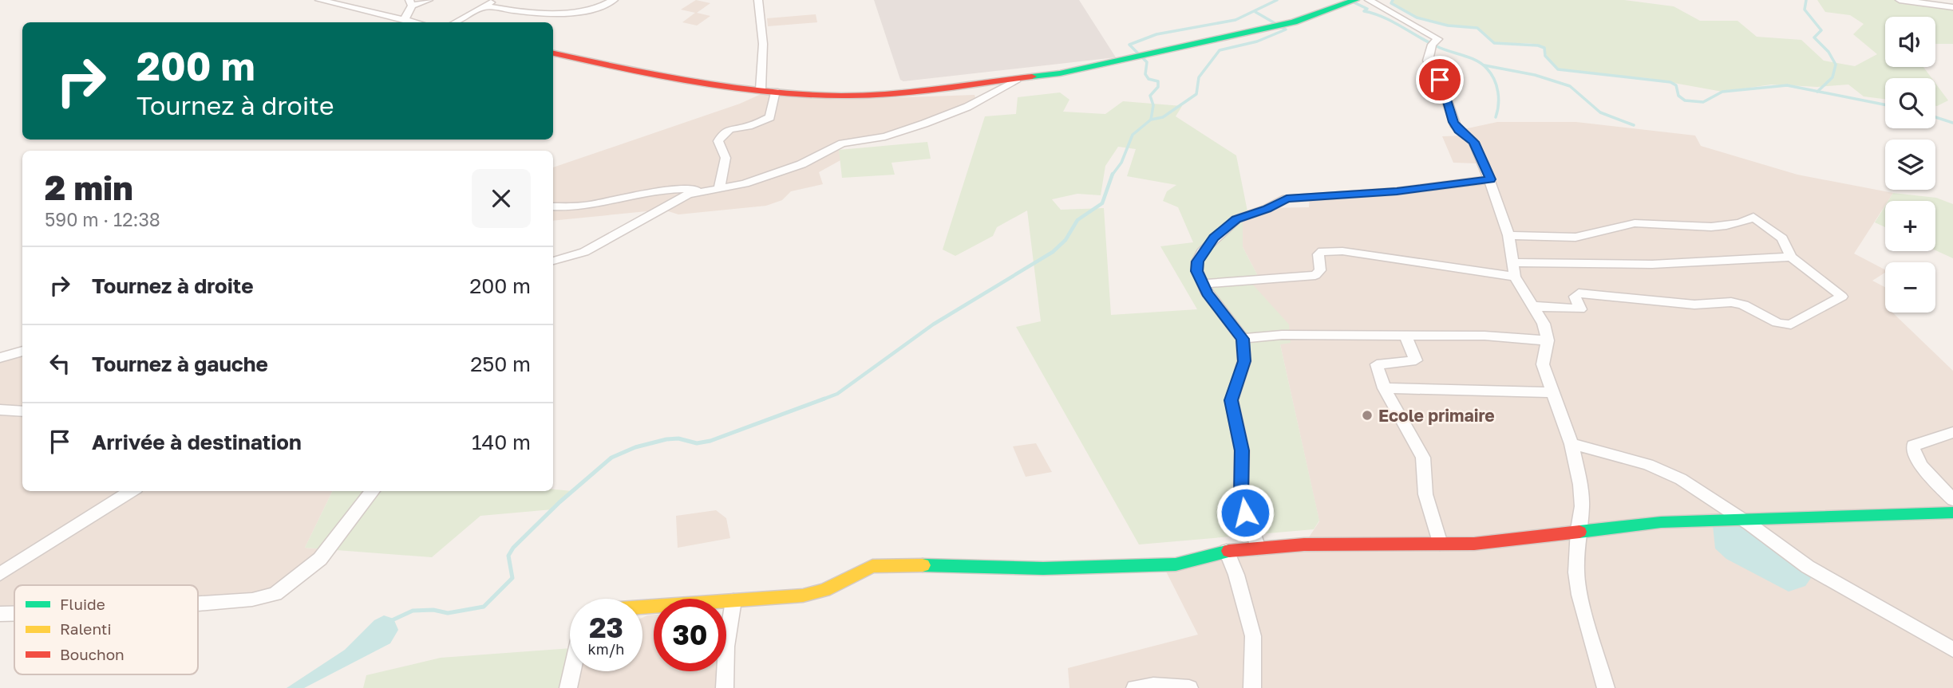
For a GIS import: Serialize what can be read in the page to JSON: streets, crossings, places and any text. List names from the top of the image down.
{
  "places": ["Ecole primaire"],
  "legend": ["Fluide", "Ralenti", "Bouchon"],
  "page": {
    "map_buttons": ["+", "−"],
    "turn": ["200 m", "Tournez à droite"],
    "heading": ["2 min", "590 m · 12:38"],
    "list": [
      {
        "name": "Tournez à droite",
        "value": "200 m"
      },
      {
        "name": "Tournez à gauche",
        "value": "250 m"
      },
      {
        "name": "Arrivée à destination",
        "value": "140 m"
      }
    ],
    "speed": "23 km/h",
    "limit": "30"
  }
}
